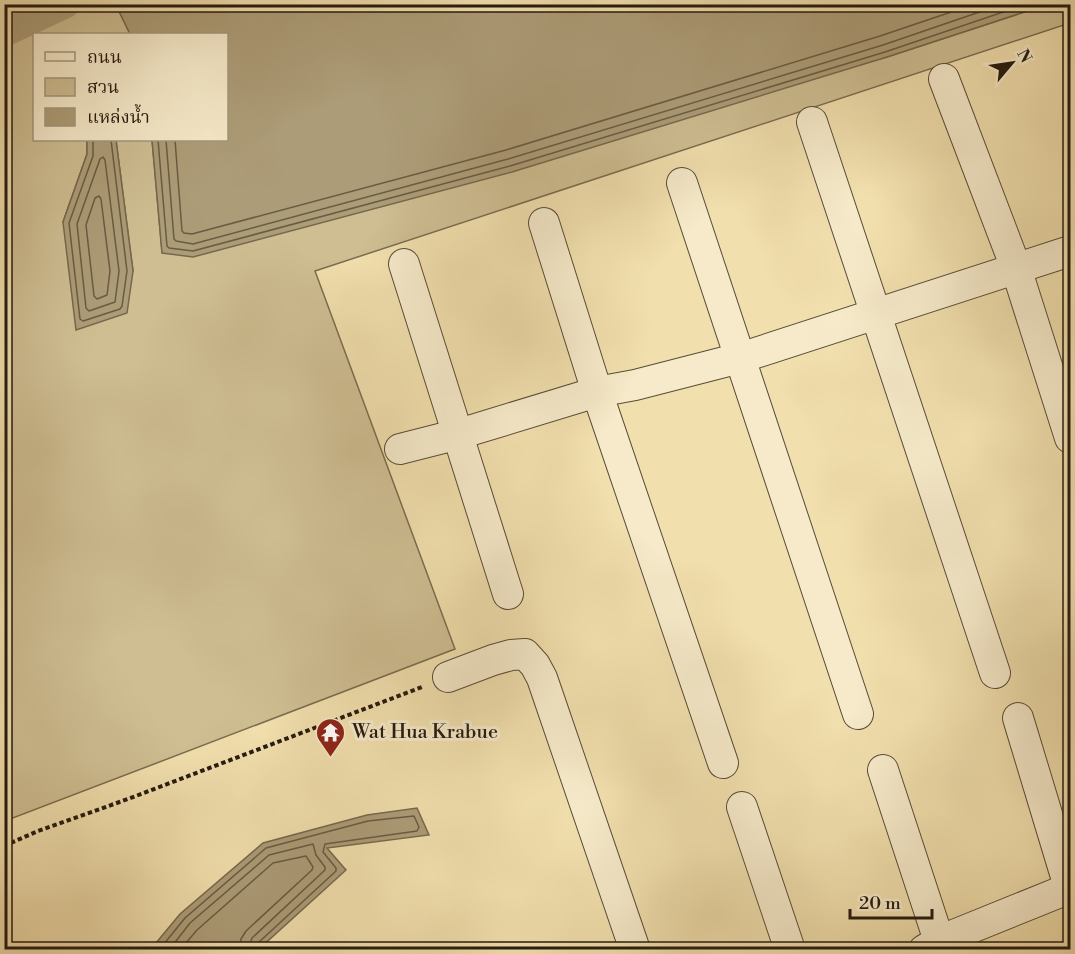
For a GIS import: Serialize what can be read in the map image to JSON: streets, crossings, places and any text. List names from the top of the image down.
{
  "places": {
    "temple": ["Wat Hua Krabue"]
  },
  "legend": ["ถนน", "สวน", "แหล่งน้ำ"],
  "scale_bar": "20 m",
  "north": "top right"
}
